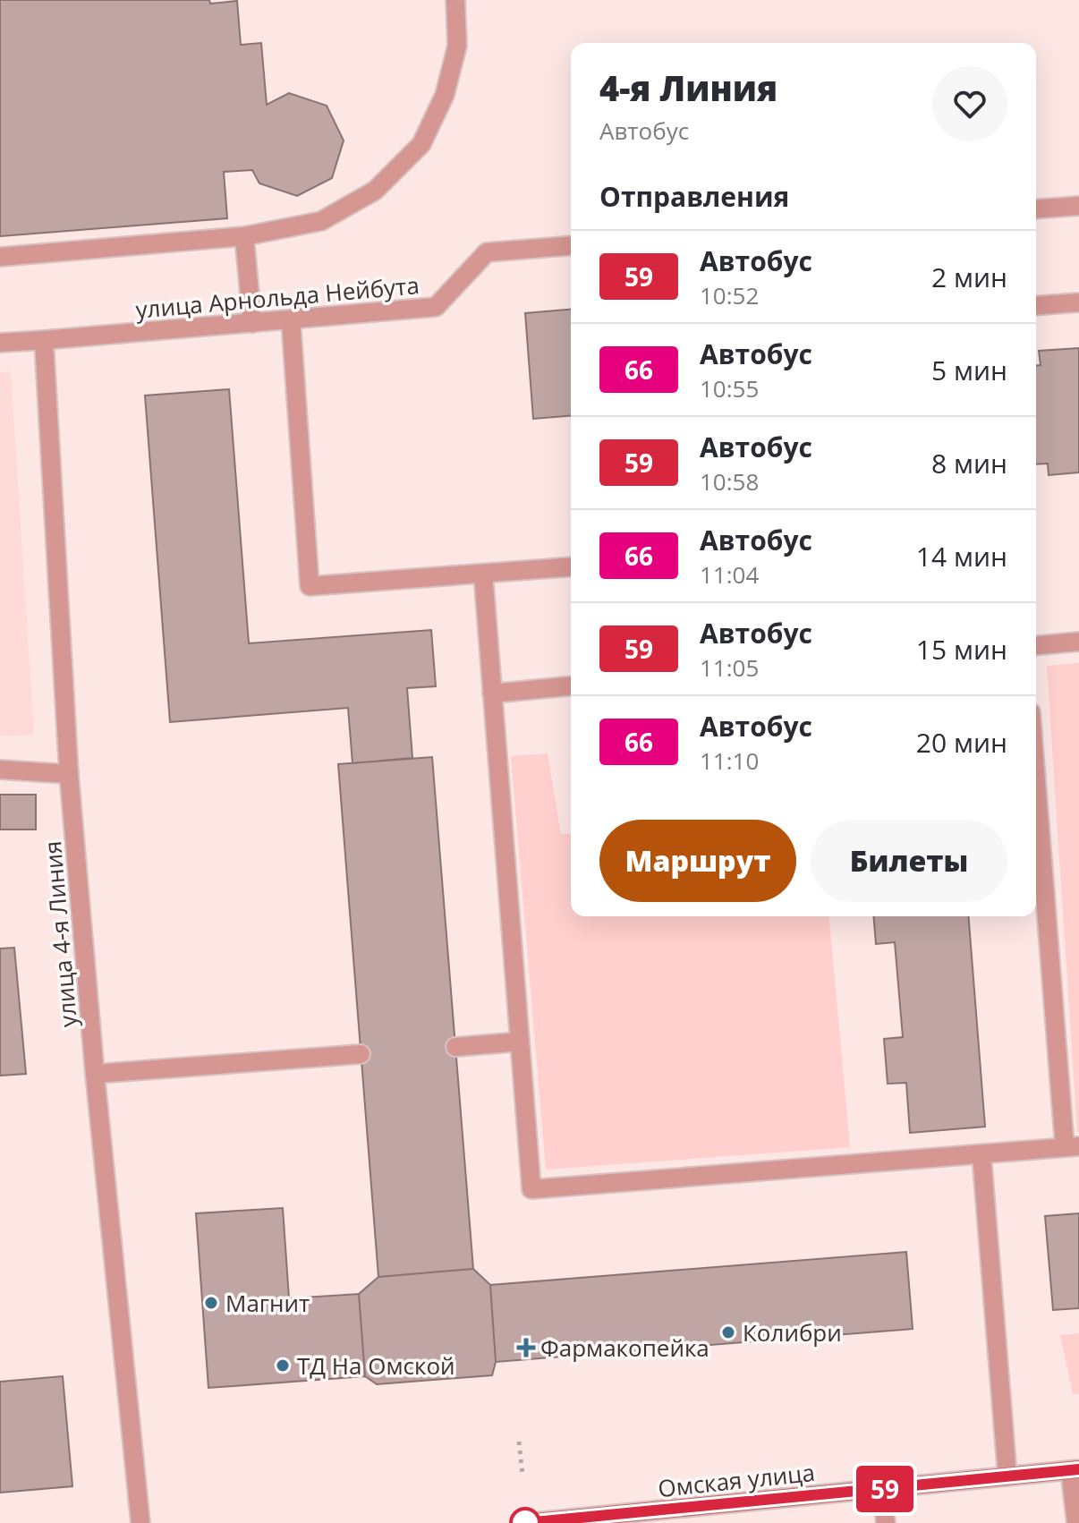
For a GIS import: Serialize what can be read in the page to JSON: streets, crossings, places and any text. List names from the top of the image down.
{
  "streets": {
    "main road": ["Омская улица"],
    "street": ["улица Арнольда Нейбута", "улица 4-я Линия"]
  },
  "crossings": [
    ["улица Арнольда Нейбута", "улица 4-я Линия"]
  ],
  "places": {
    "other": ["Магнит", "Колибри", "ТД На Омской"],
    "health": ["Фармакопейка"]
  },
  "lines": ["bus line 59"],
  "page": {
    "on_map": "59",
    "heading": [
      ["4-я Линия", "Автобус"],
      "Отправления"
    ],
    "list": [
      {
        "mark": "59",
        "name": "Автобус",
        "note": "10:52",
        "value": "2 мин"
      },
      {
        "mark": "66",
        "name": "Автобус",
        "note": "10:55",
        "value": "5 мин"
      },
      {
        "mark": "59",
        "name": "Автобус",
        "note": "10:58",
        "value": "8 мин"
      },
      {
        "mark": "66",
        "name": "Автобус",
        "note": "11:04",
        "value": "14 мин"
      },
      {
        "mark": "59",
        "name": "Автобус",
        "note": "11:05",
        "value": "15 мин"
      },
      {
        "mark": "66",
        "name": "Автобус",
        "note": "11:10",
        "value": "20 мин"
      }
    ],
    "buttons": ["Маршрут", "Билеты"]
  }
}
